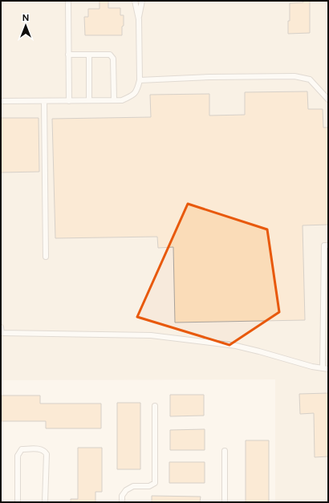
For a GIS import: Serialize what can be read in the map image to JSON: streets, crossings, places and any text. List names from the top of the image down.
{
  "north": "top"
}
